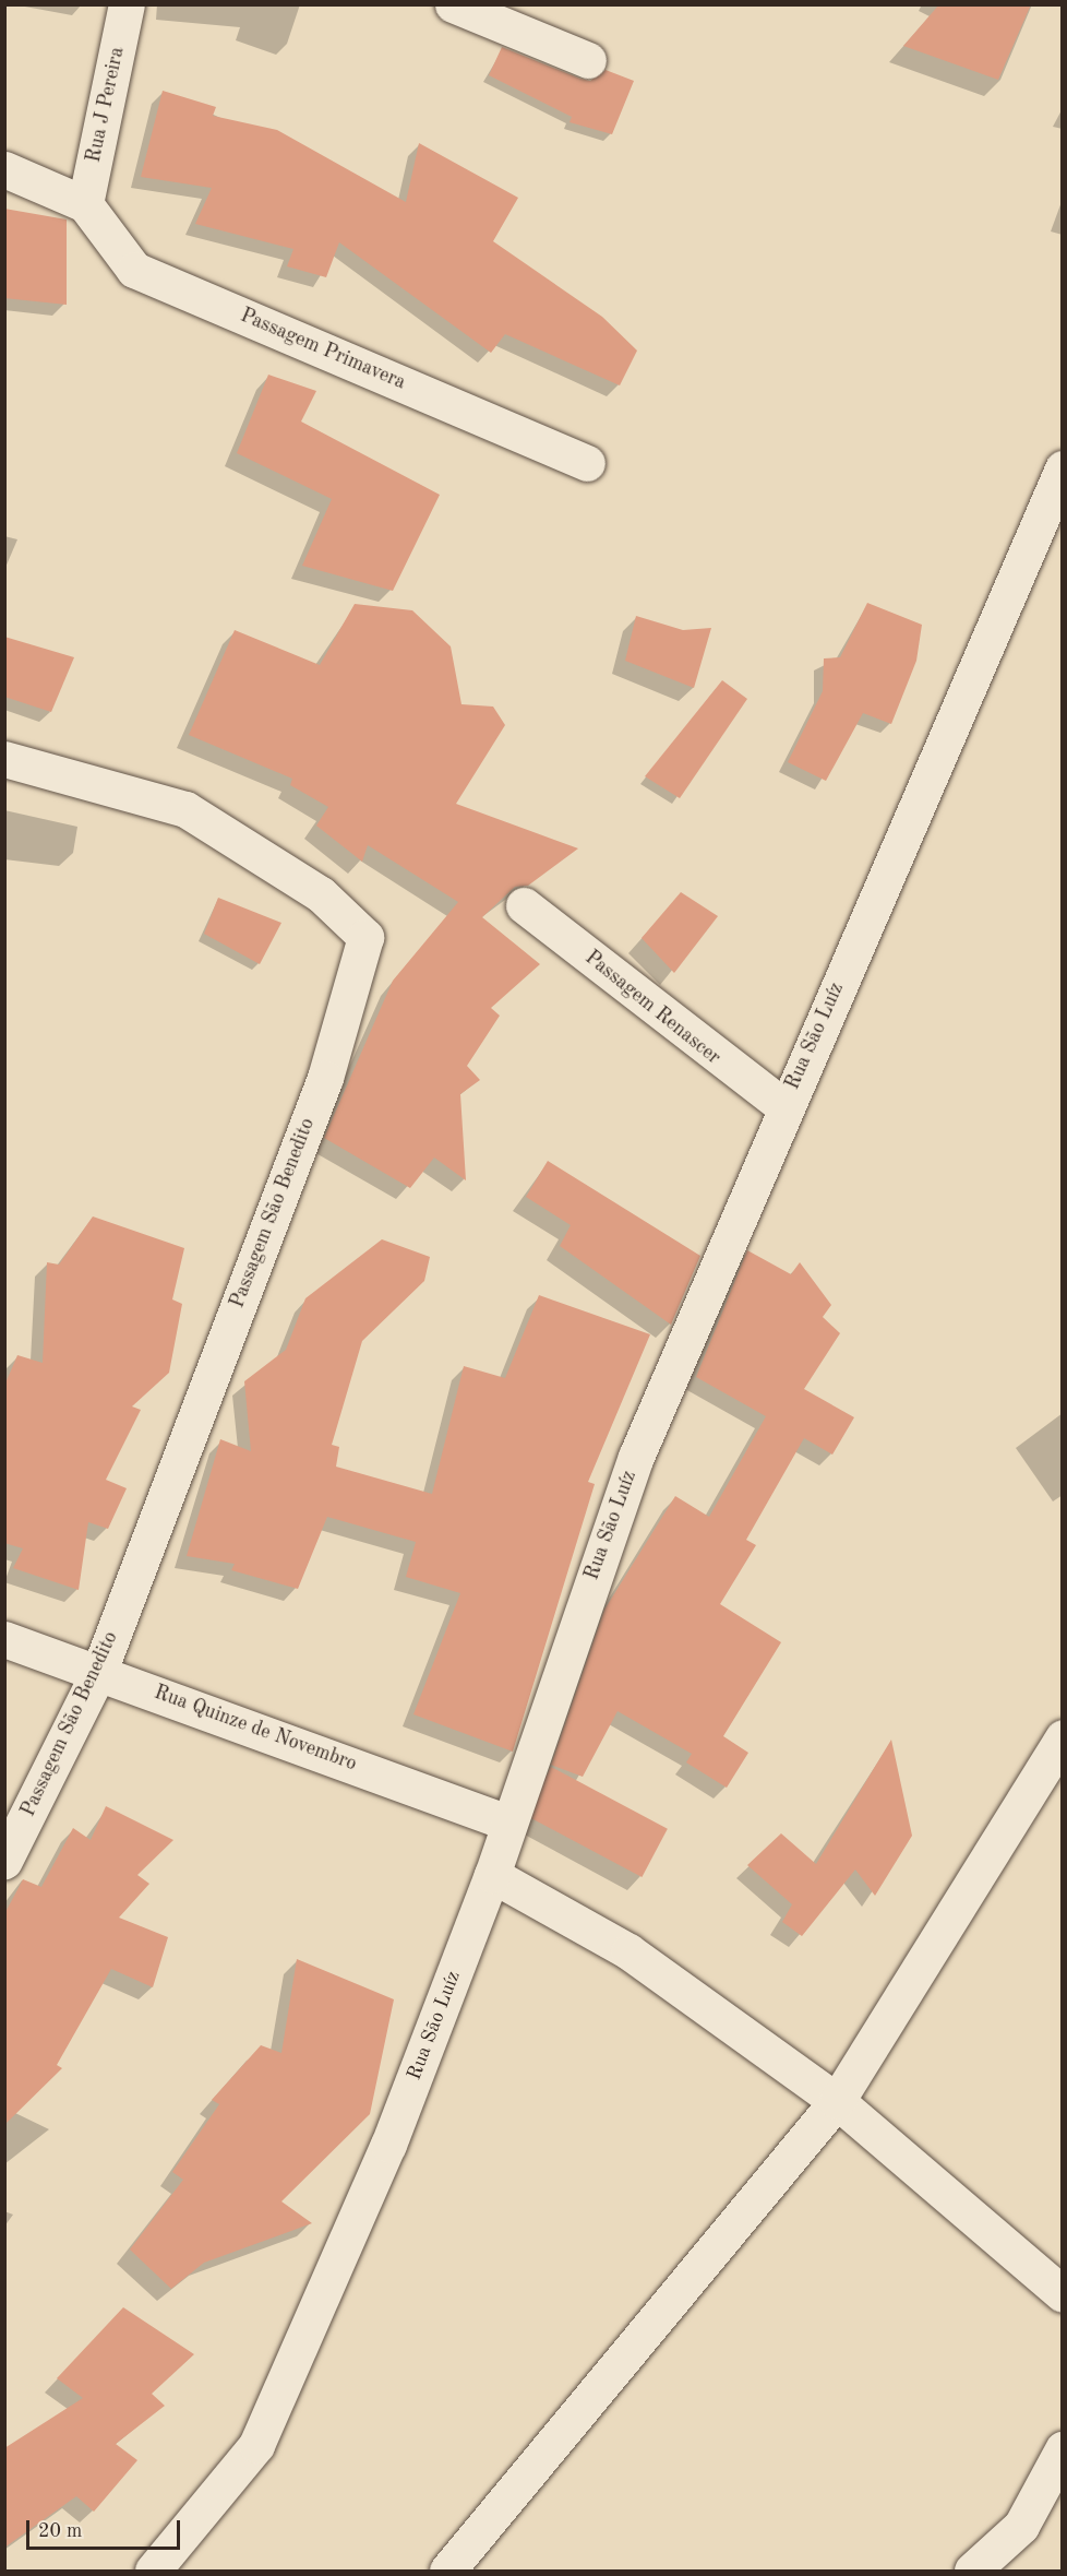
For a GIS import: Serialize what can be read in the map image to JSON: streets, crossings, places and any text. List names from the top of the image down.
{
  "streets": {
    "street": [
      "Rua J Pereira",
      "Passagem Primavera",
      "Passagem Renascer",
      "Rua São Luíz",
      "Passagem São Benedito",
      "Rua Quinze de Novembro"
    ]
  },
  "crossings": [
    ["Rua J Pereira", "Passagem Primavera"],
    ["Passagem Renascer", "Rua São Luíz"],
    ["Rua São Luíz", "Rua Quinze de Novembro"],
    ["Passagem São Benedito", "Rua Quinze de Novembro"]
  ],
  "scale_bar": "20 m"
}
